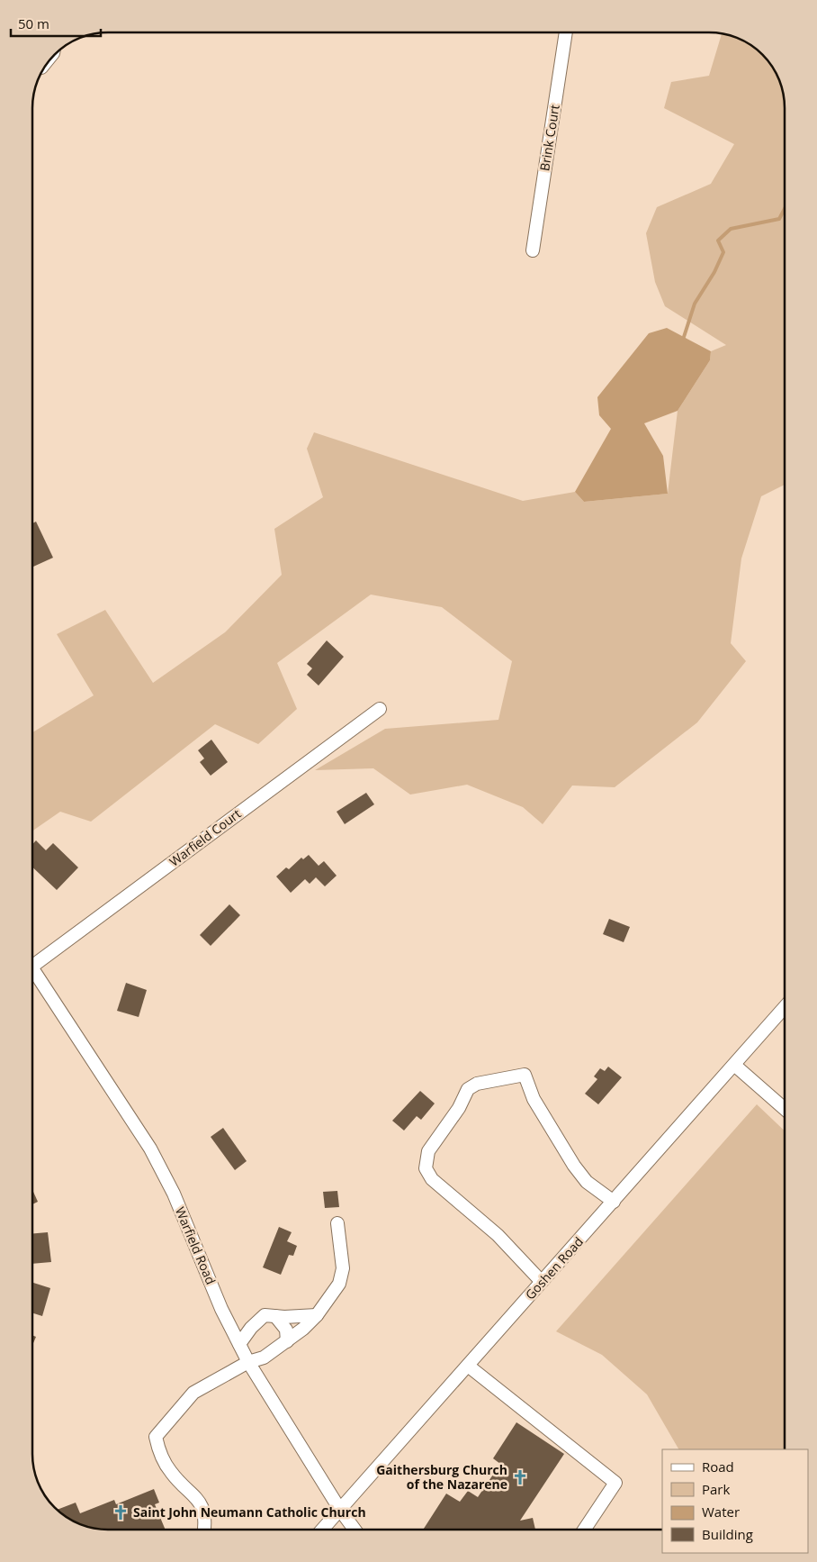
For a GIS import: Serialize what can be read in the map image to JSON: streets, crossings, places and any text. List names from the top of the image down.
{
  "streets": {
    "street": [
      "Brink Court",
      "Warfield Court",
      "Warfield Road",
      "Goshen Road"
    ]
  },
  "crossings": [
    ["Warfield Road", "Goshen Road"]
  ],
  "places": {
    "church": ["Gaithersburg Church of the Nazarene", "Saint John Neumann Catholic Church"]
  },
  "legend": [
    "Road",
    "Park",
    "Water",
    "Building"
  ],
  "scale_bar": "50 m"
}
